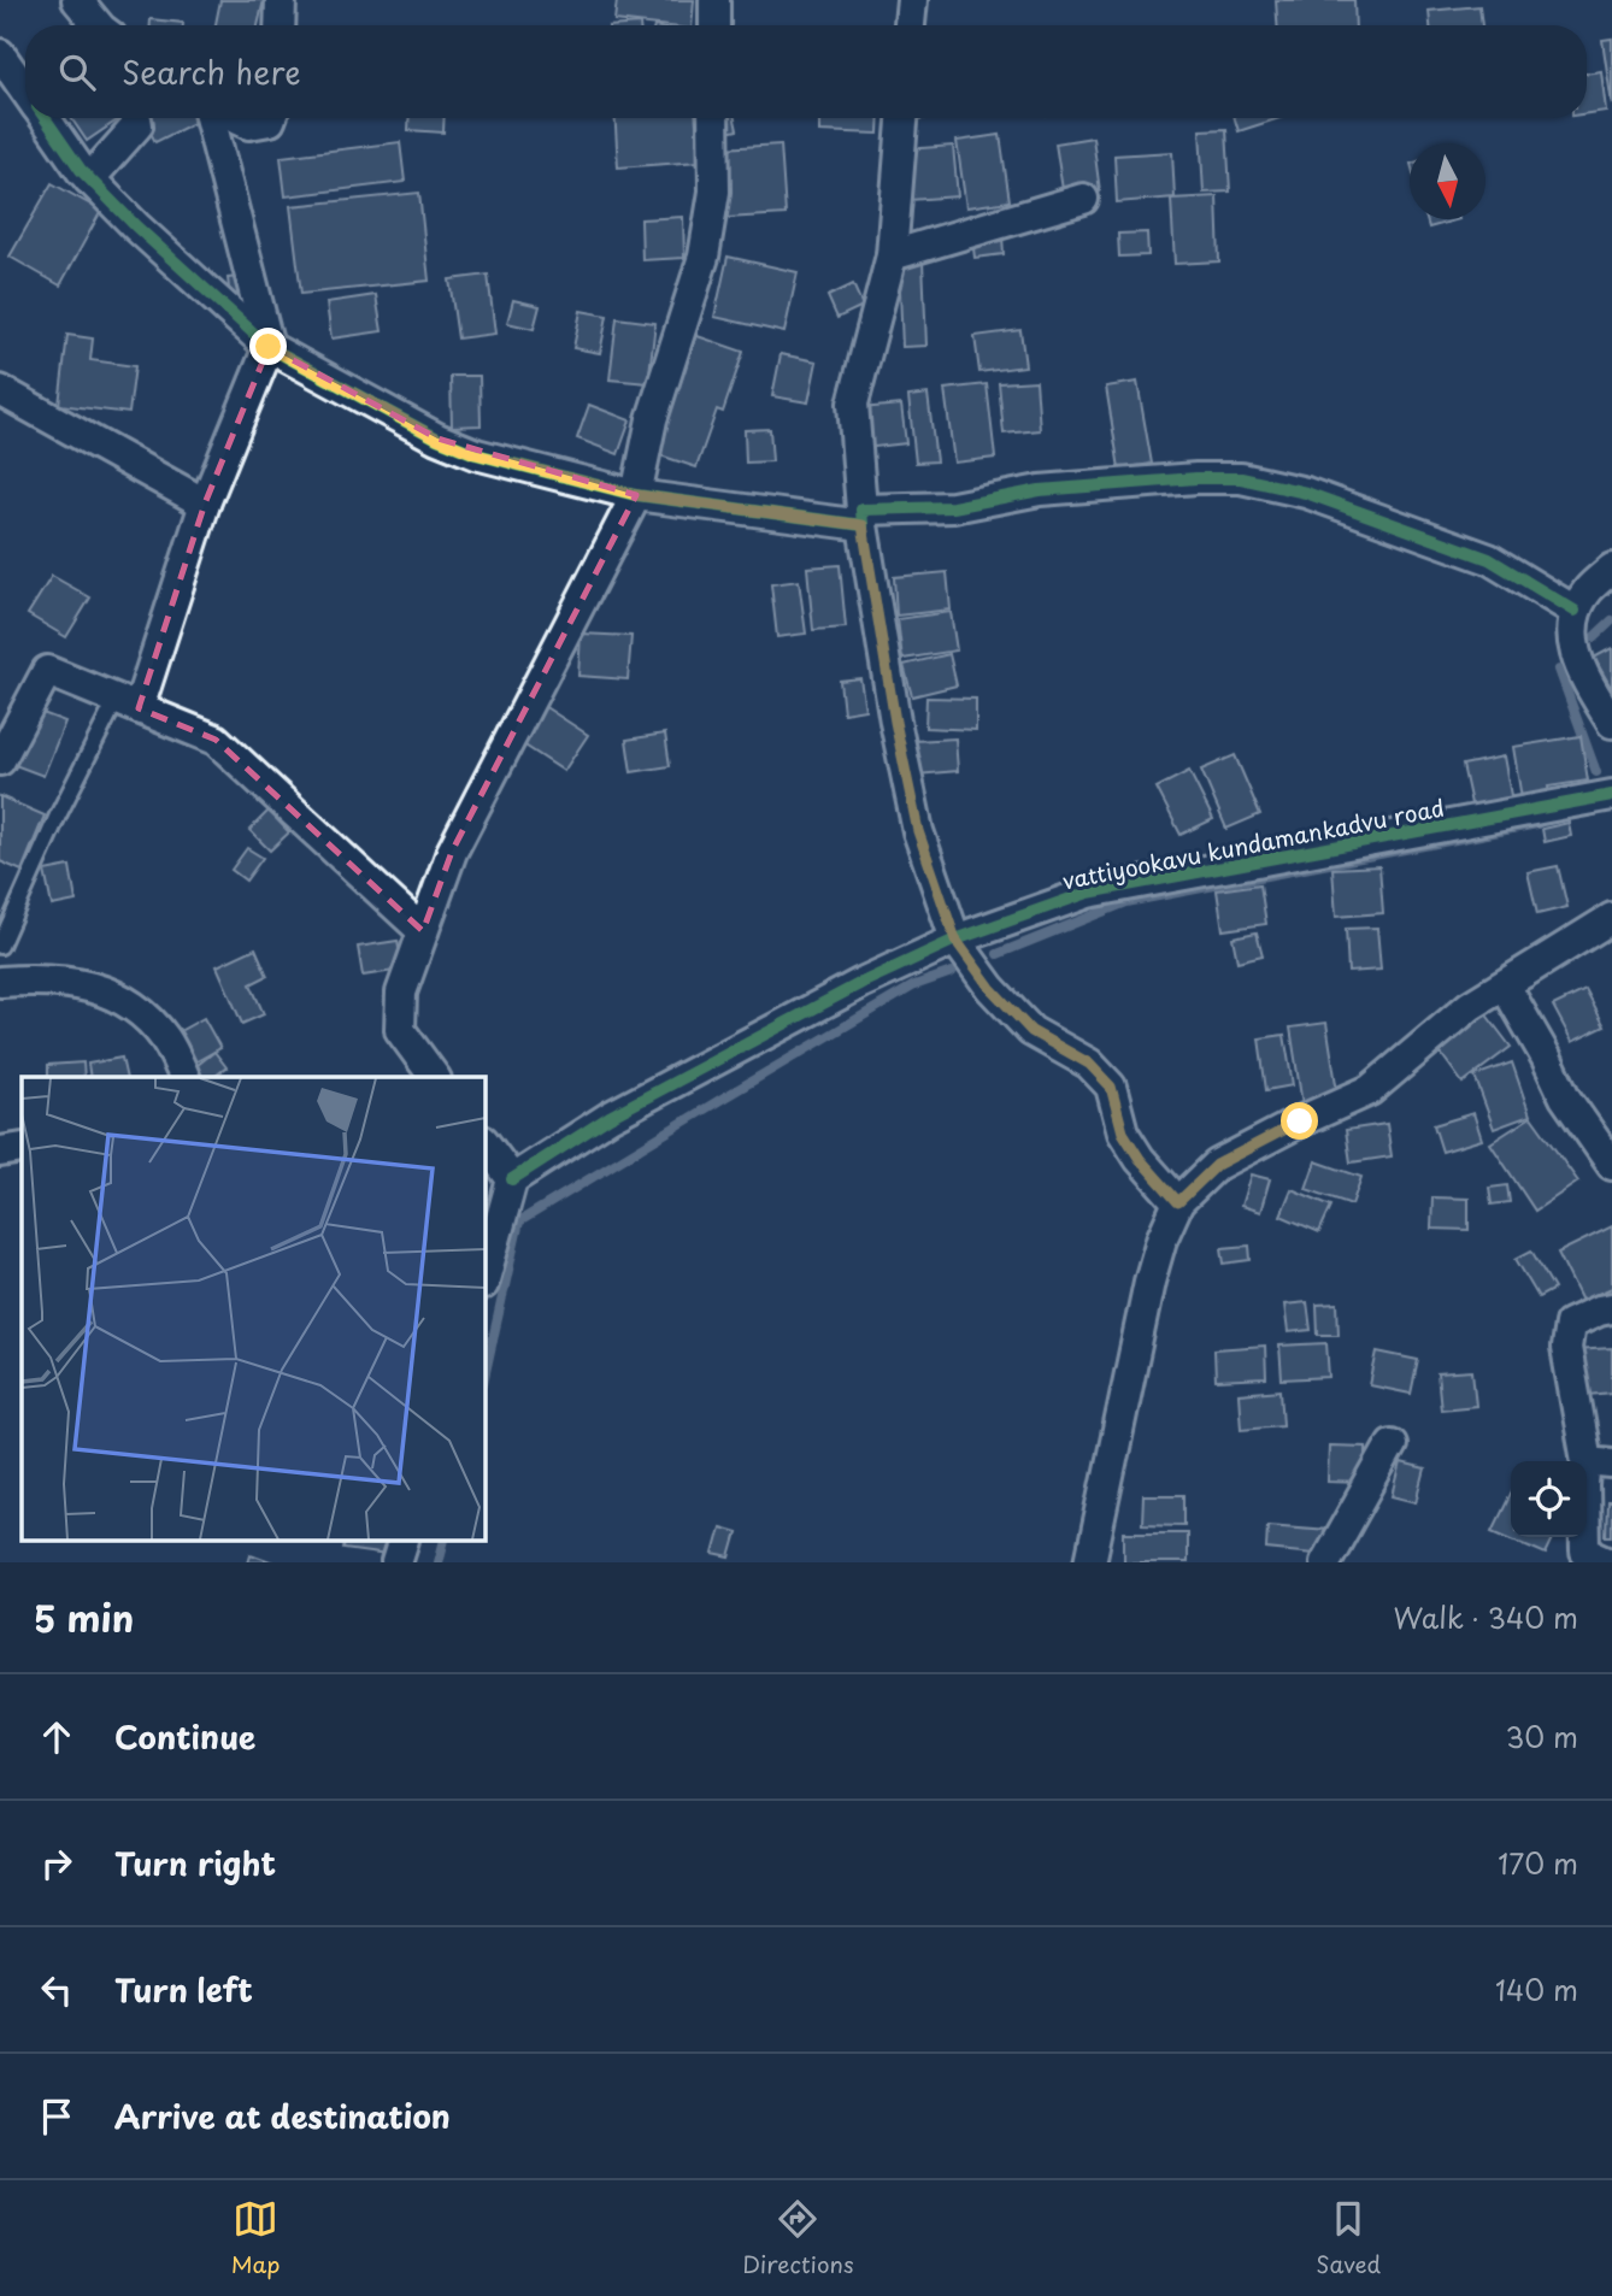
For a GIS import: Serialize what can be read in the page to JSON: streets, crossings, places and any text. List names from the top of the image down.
{
  "streets": {
    "street": ["vattiyookavu kundamankadvu road"]
  },
  "north": "bottom",
  "page": {
    "search": "Search here",
    "heading": ["5 min", "Walk · 340 m"],
    "list": [
      ["Continue", "30 m"],
      ["Turn right", "170 m"],
      ["Turn left", "140 m"],
      "Arrive at destination"
    ],
    "nav": ["Map", "Directions", "Saved"]
  }
}
